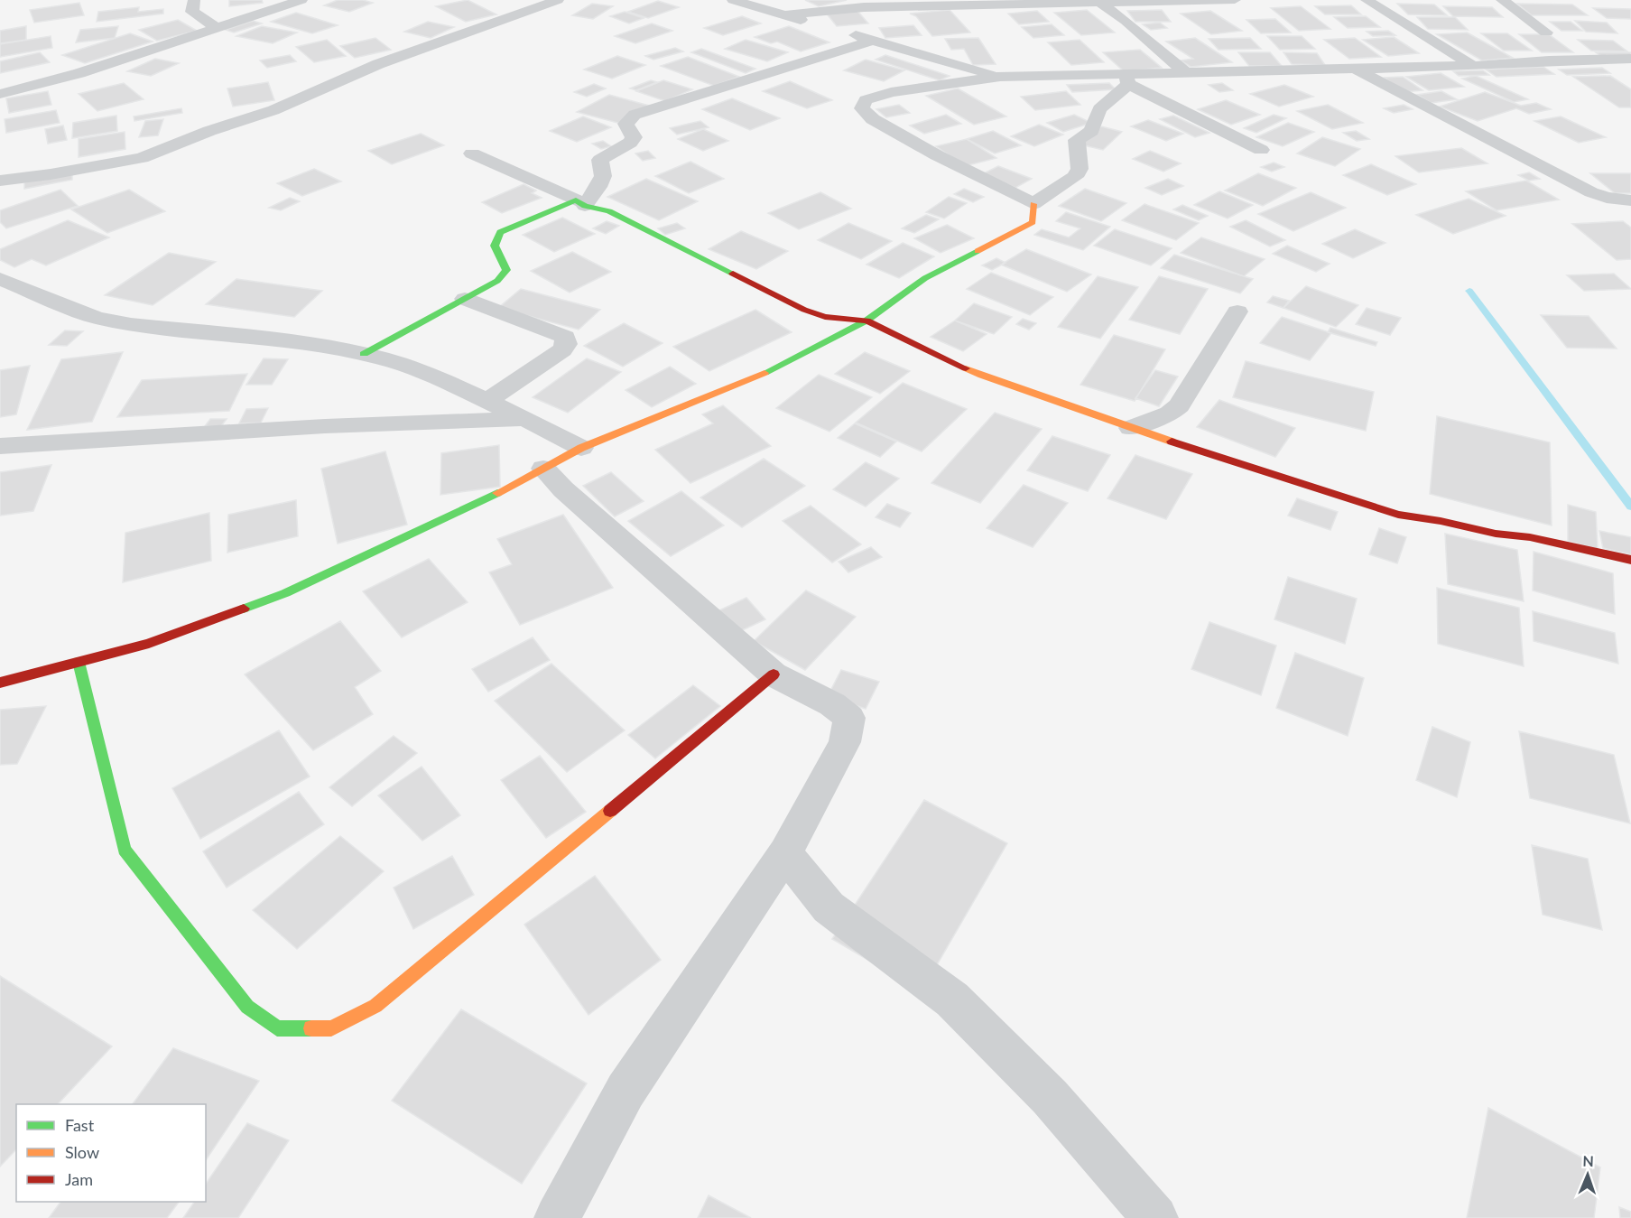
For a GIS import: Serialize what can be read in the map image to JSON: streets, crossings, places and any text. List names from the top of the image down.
{
  "legend": ["Fast", "Slow", "Jam"],
  "north": "top"
}
